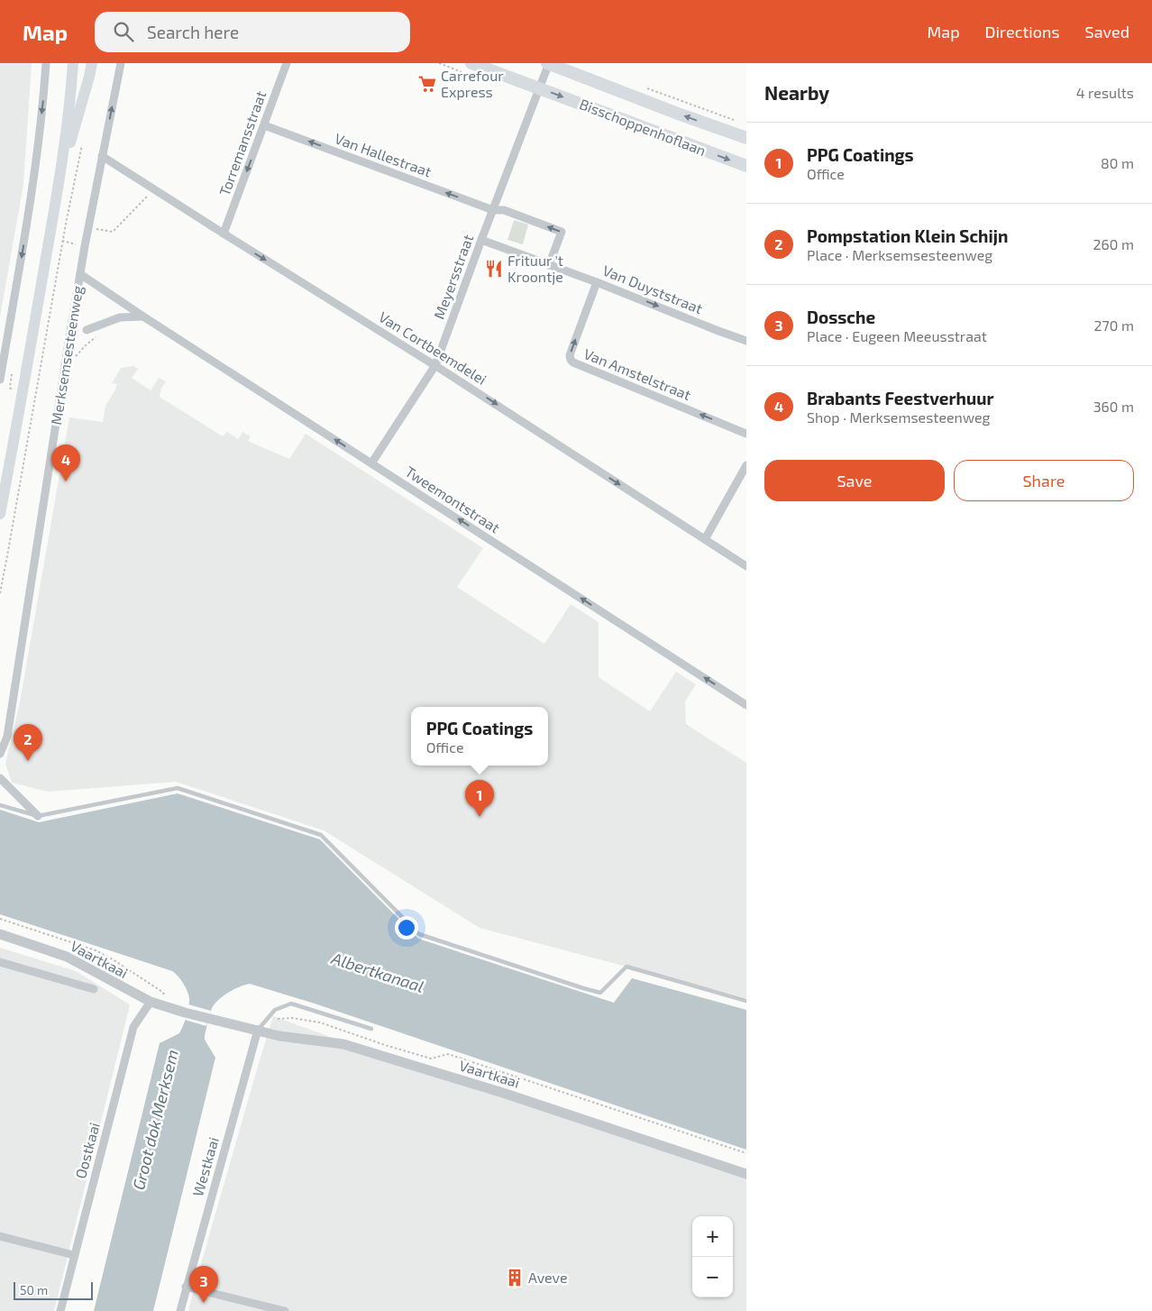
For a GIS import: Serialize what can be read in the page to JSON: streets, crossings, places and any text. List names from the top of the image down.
{
  "streets": {
    "main road": ["Bisschoppenhoflaan"],
    "street": [
      "Torremansstraat",
      "Van Hallestraat",
      "Meyersstraat",
      "Van Duyststraat",
      "Van Cortbeemdelei",
      "Merksemsesteenweg",
      "Van Amstelstraat",
      "Tweemontstraat",
      "Vaartkaai",
      "Oostkaai",
      "Westkaai"
    ]
  },
  "crossings": [
    ["Bisschoppenhoflaan", "Meyersstraat"],
    ["Torremansstraat", "Van Hallestraat"],
    ["Torremansstraat", "Van Cortbeemdelei"],
    ["Van Hallestraat", "Meyersstraat"],
    ["Meyersstraat", "Van Duyststraat"],
    ["Meyersstraat", "Van Cortbeemdelei"],
    ["Meyersstraat", "Tweemontstraat"],
    ["Van Duyststraat", "Van Amstelstraat"],
    ["Van Cortbeemdelei", "Merksemsesteenweg"],
    ["Merksemsesteenweg", "Tweemontstraat"],
    ["Vaartkaai", "Oostkaai"],
    ["Vaartkaai", "Westkaai"]
  ],
  "one_way": [
    "Torremansstraat",
    "Van Hallestraat",
    "Van Duyststraat",
    "Van Cortbeemdelei",
    "Tweemontstraat"
  ],
  "water": ["Albertkanaal", "Groot dok Merksem"],
  "places": {
    "supermarket": ["Carrefour Express"],
    "restaurant": ["Frituur 't Kroontje"],
    "building": ["Aveve"]
  },
  "scale_bar": "50 m",
  "page": {
    "header": "Map",
    "search": "Search here",
    "nav": ["Map", "Directions", "Saved"],
    "heading": ["Nearby", "4 results"],
    "list": [
      {
        "mark": "1",
        "name": "PPG Coatings",
        "note": "Office",
        "value": "80 m"
      },
      {
        "mark": "2",
        "name": "Pompstation Klein Schijn",
        "note": "Place · Merksemsesteenweg",
        "value": "260 m"
      },
      {
        "mark": "3",
        "name": "Dossche",
        "note": "Place · Eugeen Meeusstraat",
        "value": "270 m"
      },
      {
        "mark": "4",
        "name": "Brabants Feestverhuur",
        "note": "Shop · Merksemsesteenweg",
        "value": "360 m"
      }
    ],
    "pins": [
      "4",
      "2",
      "1",
      "3"
    ],
    "buttons": ["Save", "Share"],
    "popup": ["PPG Coatings", "Office"],
    "map_buttons": ["+", "−"],
    "scale": "50 m"
  }
}
